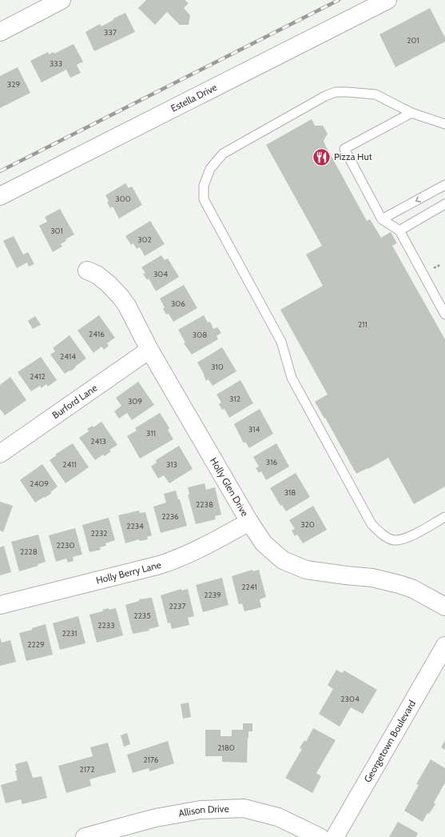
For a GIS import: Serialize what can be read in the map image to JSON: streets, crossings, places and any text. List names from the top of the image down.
{
  "streets": {
    "street": [
      "Estella Drive",
      "Burford Lane",
      "Holly Glen Drive",
      "Holly Berry Lane",
      "Georgetown Boulevard",
      "Allison Drive"
    ]
  },
  "crossings": [
    ["Burford Lane", "Holly Glen Drive"],
    ["Holly Glen Drive", "Holly Berry Lane"]
  ],
  "places": {
    "restaurant": ["Pizza Hut"]
  },
  "house_numbers": [
    "337",
    "201",
    "333",
    "329",
    "300",
    "301",
    "302",
    "304",
    "306",
    "211",
    "2416",
    "308",
    "2414",
    "310",
    "2412",
    "312",
    "309",
    "314",
    "311",
    "2413",
    "316",
    "2411",
    "313",
    "2409",
    "318",
    "2238",
    "2236",
    "320",
    "2234",
    "2232",
    "2230",
    "2228",
    "2241",
    "2239",
    "2237",
    "2235",
    "2233",
    "2231",
    "2229",
    "2304",
    "2180",
    "2176",
    "2172"
  ]
}
